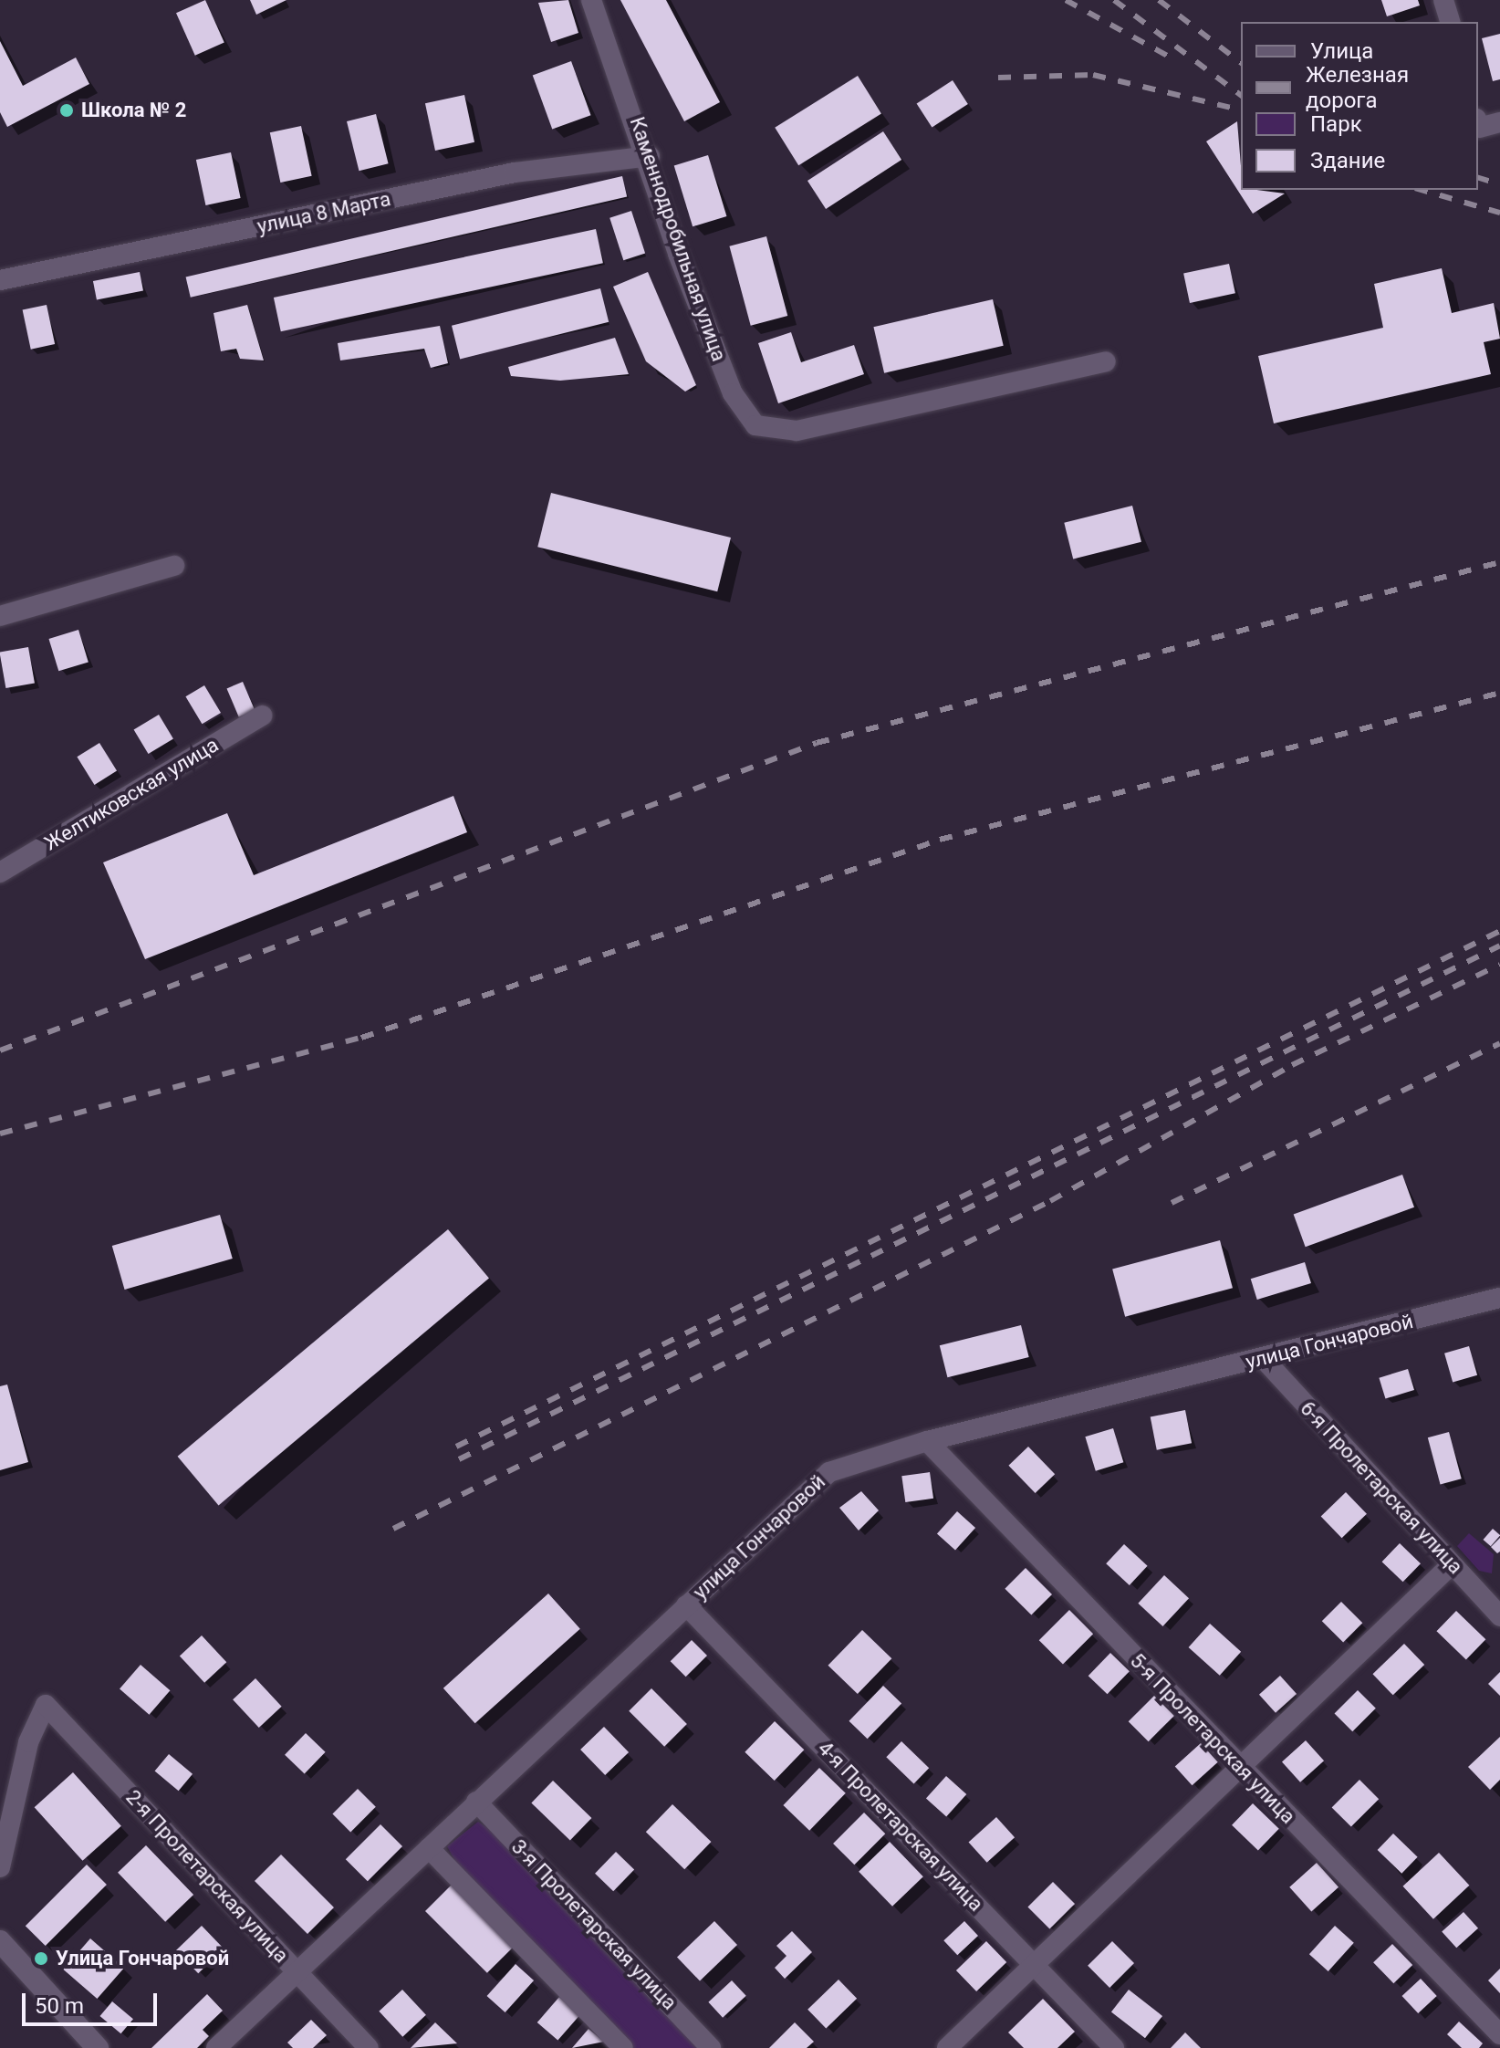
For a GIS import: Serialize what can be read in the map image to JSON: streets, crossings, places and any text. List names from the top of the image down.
{
  "streets": {
    "street": [
      "улица 8 Марта",
      "Каменнодробильная улица",
      "Желтиковская улица",
      "улица Гончаровой",
      "6-я Пролетарская улица",
      "5-я Пролетарская улица",
      "4-я Пролетарская улица",
      "2-я Пролетарская улица",
      "3-я Пролетарская улица"
    ]
  },
  "crossings": [
    ["улица 8 Марта", "Каменнодробильная улица"],
    ["улица Гончаровой", "6-я Пролетарская улица"],
    ["улица Гончаровой", "5-я Пролетарская улица"],
    ["улица Гончаровой", "4-я Пролетарская улица"],
    ["улица Гончаровой", "2-я Пролетарская улица"],
    ["улица Гончаровой", "3-я Пролетарская улица"]
  ],
  "places": ["Школа № 2", "Улица Гончаровой"],
  "legend": [
    "Улица",
    "Железная дорога",
    "Парк",
    "Здание"
  ],
  "scale_bar": "50 m"
}
